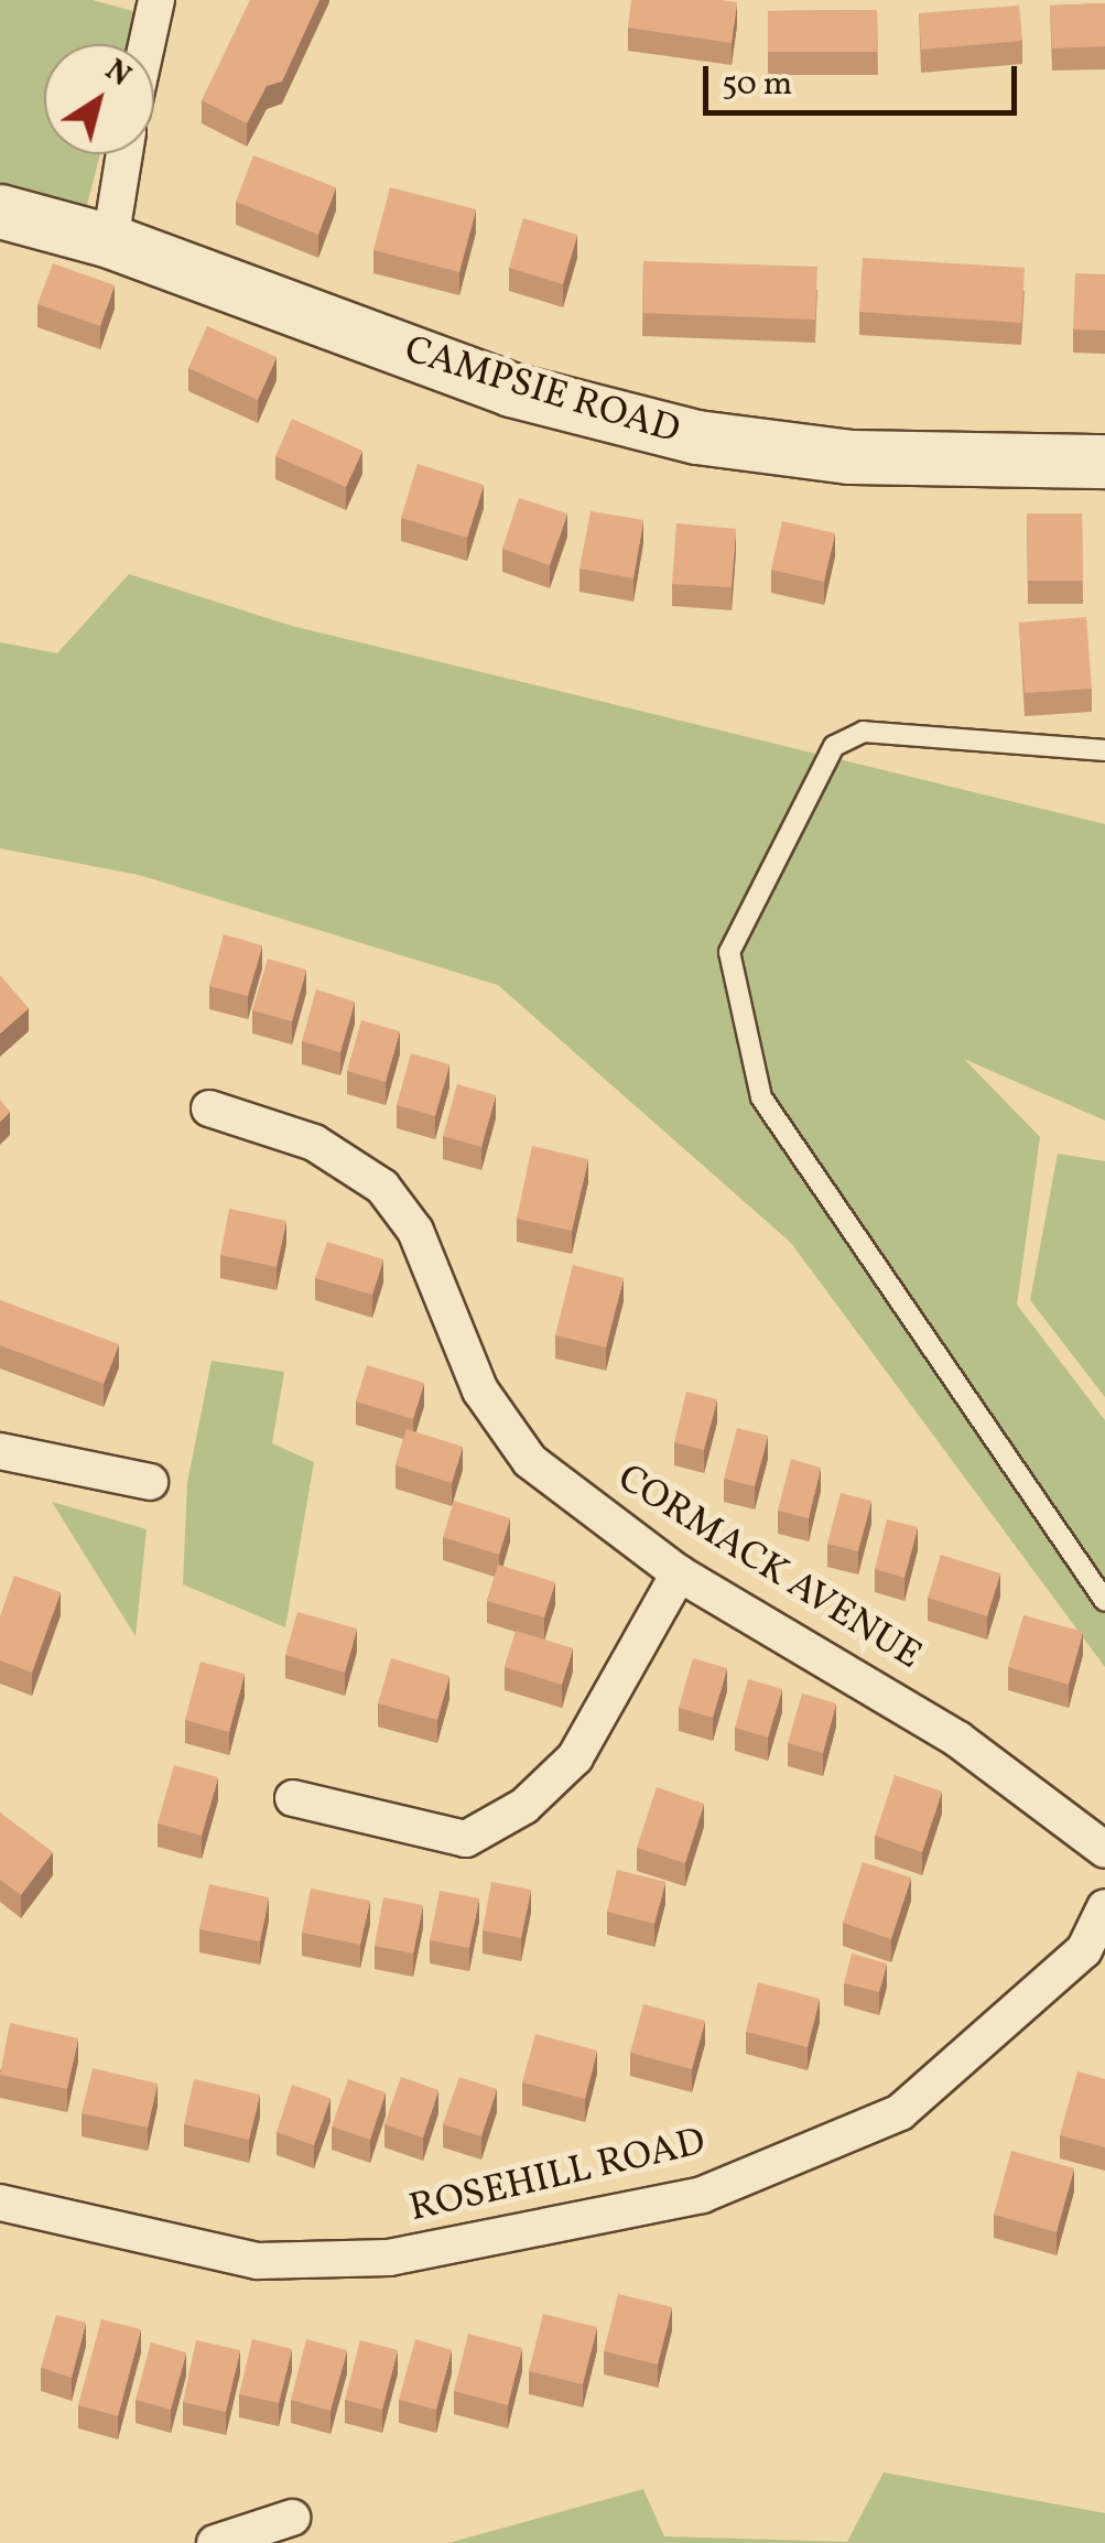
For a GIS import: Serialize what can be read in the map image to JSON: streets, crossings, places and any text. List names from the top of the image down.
{
  "streets": {
    "main road": ["CAMPSIE ROAD"],
    "street": ["CORMACK AVENUE", "ROSEHILL ROAD"]
  },
  "scale_bar": "50 m",
  "north": "top right"
}
